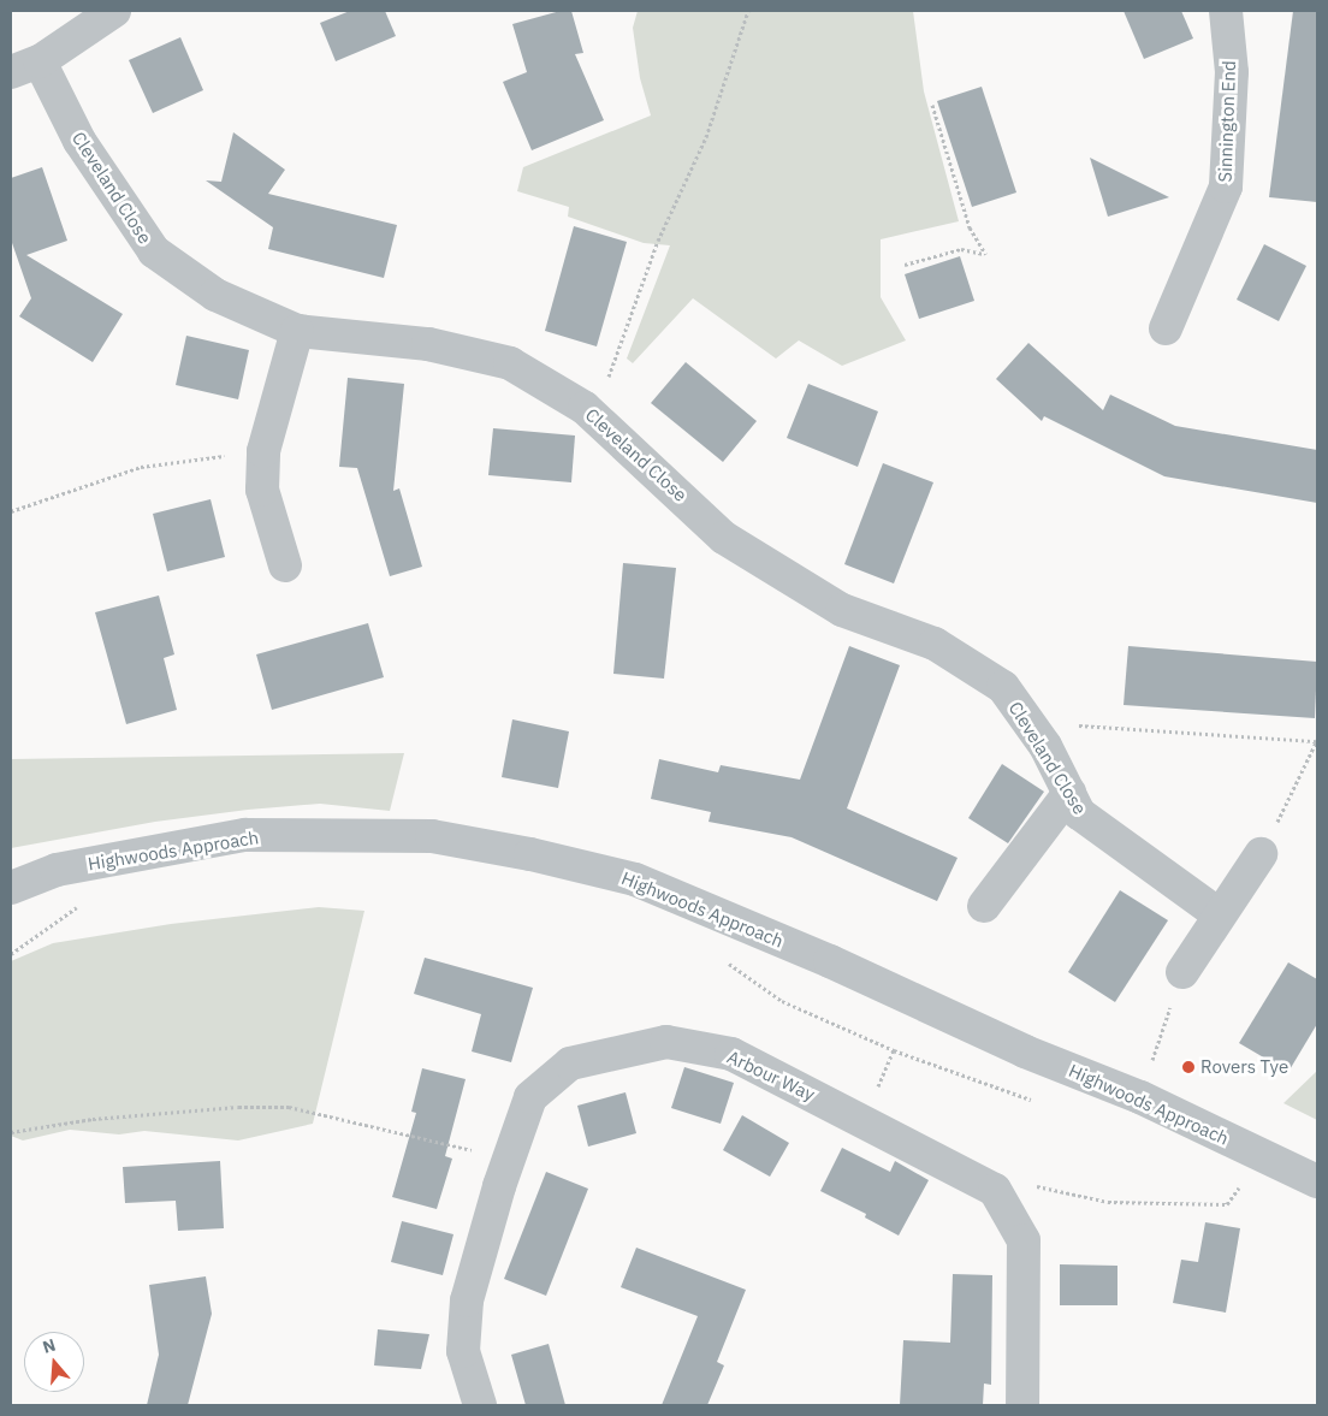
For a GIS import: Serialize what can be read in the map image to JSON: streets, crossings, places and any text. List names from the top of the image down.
{
  "streets": {
    "street": [
      "Sinnington End",
      "Cleveland Close",
      "Highwoods Approach",
      "Arbour Way"
    ]
  },
  "places": ["Rovers Tye"],
  "north": "top"
}
